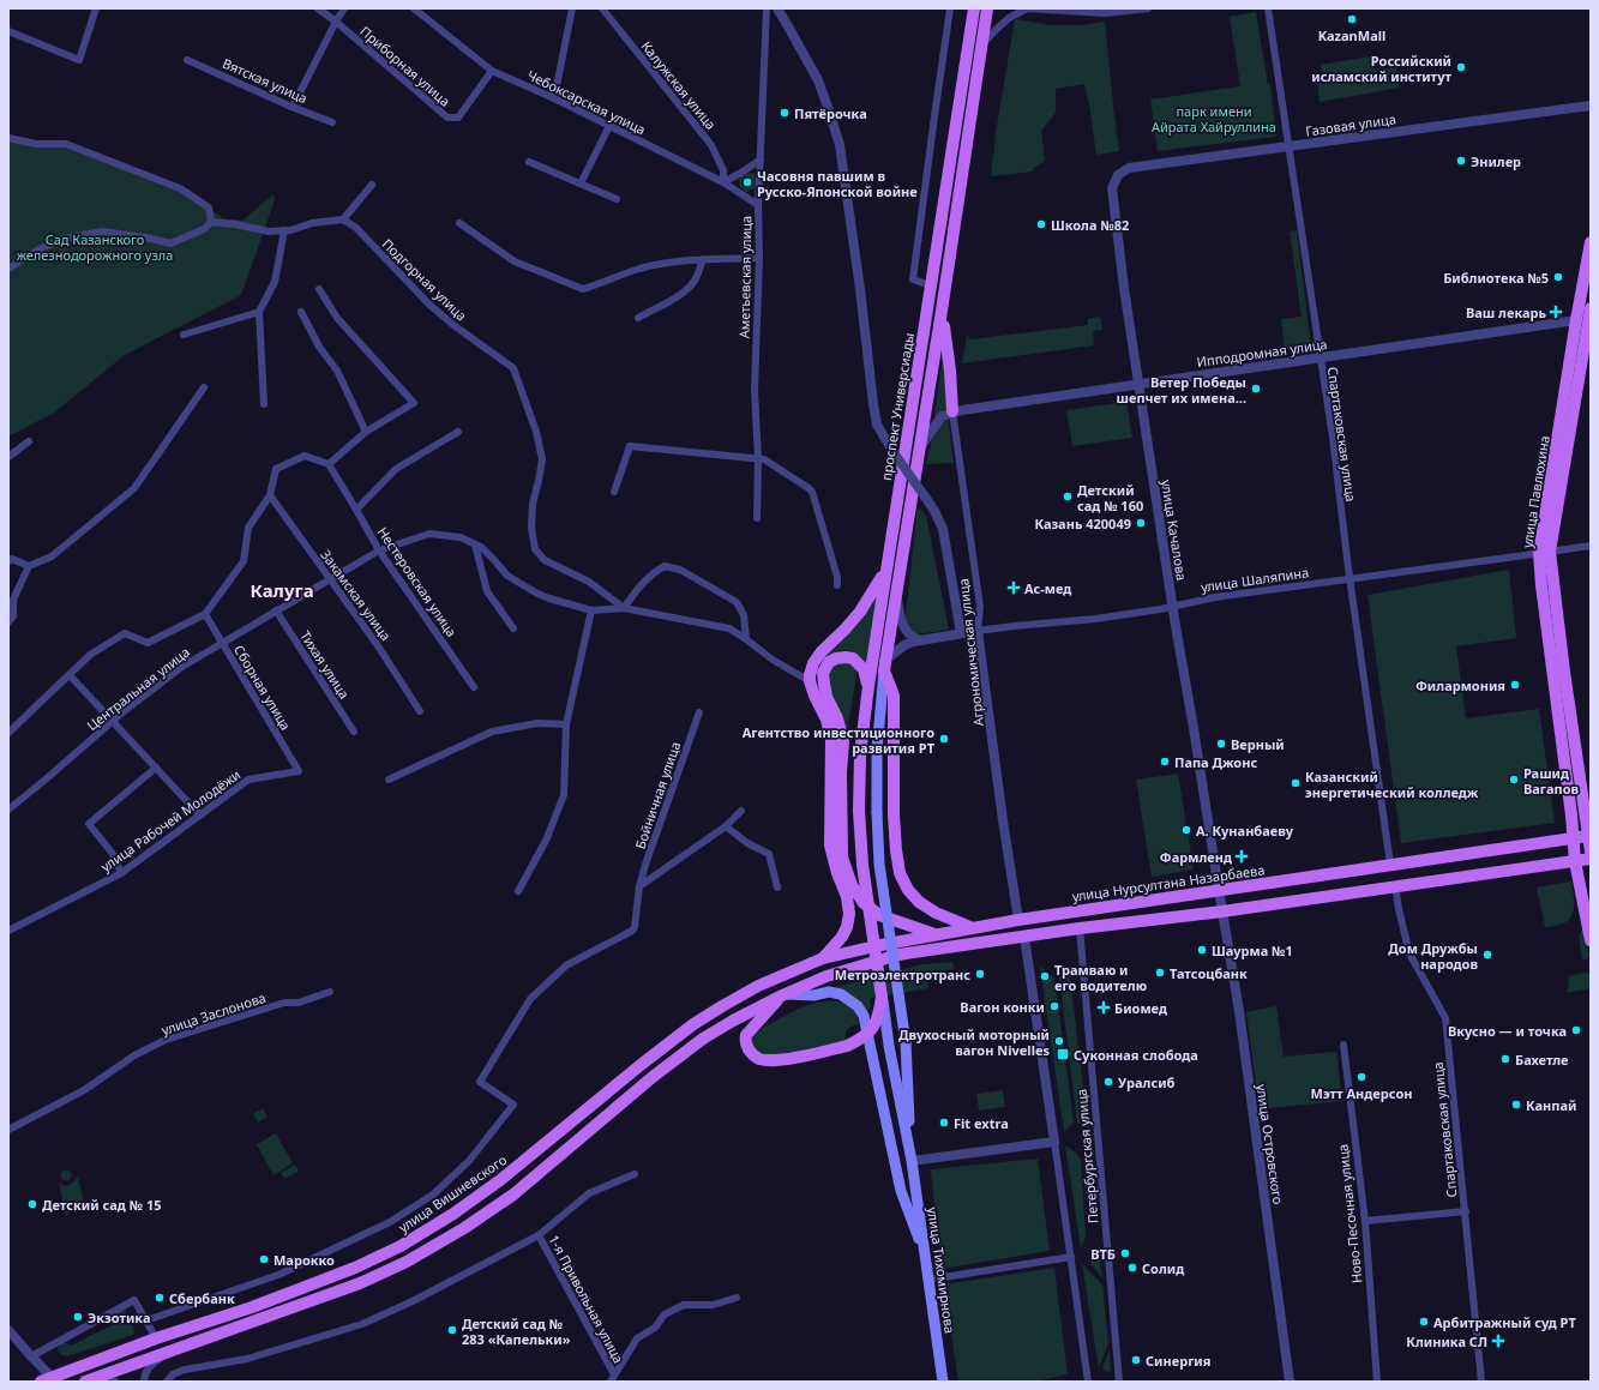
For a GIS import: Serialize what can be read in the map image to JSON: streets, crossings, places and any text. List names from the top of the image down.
{
  "streets": {
    "main road": [
      "проспект Универсиады",
      "улица Павлюхина",
      "улица Нурсултана Назарбаева",
      "улица Вишневского",
      "улица Тихомирнова"
    ],
    "street": [
      "Приборная улица",
      "Вятская улица",
      "Калужская улица",
      "Чебоксарская улица",
      "Газовая улица",
      "Аметьевская улица",
      "Подгорная улица",
      "Ипподромная улица",
      "Спартаковская улица",
      "улица Качалова",
      "улица Шаляпина",
      "Нестеровская улица",
      "Закамская улица",
      "Агрономическая улица",
      "Тихая улица",
      "Сборная улица",
      "Центральная улица",
      "Бойничная улица",
      "улица Рабочей Молодёжи",
      "улица Заслонова",
      "улица Островского",
      "Петербургская улица",
      "Ново-Песочная улица",
      "1-я Привольная улица"
    ]
  },
  "crossings": [
    ["Приборная улица", "Чебоксарская улица"],
    ["Калужская улица", "Чебоксарская улица"],
    ["Чебоксарская улица", "Аметьевская улица"],
    ["Газовая улица", "Спартаковская улица"],
    ["Газовая улица", "улица Качалова"],
    ["Подгорная улица", "Центральная улица"],
    ["Ипподромная улица", "Спартаковская улица"],
    ["Ипподромная улица", "улица Павлюхина"],
    ["Ипподромная улица", "улица Качалова"],
    ["Ипподромная улица", "Агрономическая улица"],
    ["Спартаковская улица", "улица Шаляпина"],
    ["Спартаковская улица", "улица Нурсултана Назарбаева"],
    ["улица Павлюхина", "улица Шаляпина"],
    ["улица Павлюхина", "улица Нурсултана Назарбаева"],
    ["улица Качалова", "улица Шаляпина"],
    ["улица Качалова", "улица Нурсултана Назарбаева"],
    ["улица Качалова", "улица Островского"],
    ["улица Шаляпина", "Агрономическая улица"],
    ["Нестеровская улица", "Центральная улица"],
    ["Закамская улица", "Центральная улица"],
    ["Агрономическая улица", "улица Нурсултана Назарбаева"],
    ["Тихая улица", "Центральная улица"],
    ["Сборная улица", "Центральная улица"],
    ["Сборная улица", "улица Рабочей Молодёжи"],
    ["улица Нурсултана Назарбаева", "улица Островского"],
    ["улица Нурсултана Назарбаева", "улица Вишневского"]
  ],
  "districts": ["Калуга"],
  "parks": ["парк имени Айрата Хайруллина", "Сад Казанского железнодорожного узла"],
  "places": {
    "other": [
      "KazanMall",
      "Российский исламский институт",
      "Пятёрочка",
      "Энилер",
      "Часовня павшим в Русско-Японской войне",
      "Школа №82",
      "Библиотека №5",
      "Ветер Победы шепчет их имена...",
      "Детский сад № 160",
      "Казань 420049",
      "Филармония",
      "Агентство инвестиционного развития РТ",
      "Верный",
      "Папа Джонс",
      "Рашид Вагапов",
      "Казанский энергетический колледж",
      "А. Кунанбаеву",
      "Шаурма №1",
      "Дом Дружбы народов",
      "Татсоцбанк",
      "Метроэлектротранс",
      "Трамваю и его водителю",
      "Вагон конки",
      "Вкусно — и точка",
      "Двухосный моторный вагон Nivelles",
      "Бахетле",
      "Мэтт Андерсон",
      "Уралсиб",
      "Канпай",
      "Fit extra",
      "Детский сад № 15",
      "ВТБ",
      "Марокко",
      "Солид",
      "Сбербанк",
      "Экзотика",
      "Арбитражный суд РТ",
      "Детский сад № 283 «Капельки»",
      "Синергия"
    ],
    "health": [
      "Ваш лекарь",
      "Ас-мед",
      "Фармленд",
      "Биомед",
      "Клиника СЛ"
    ],
    "transit": ["Суконная слобода"]
  }
}
